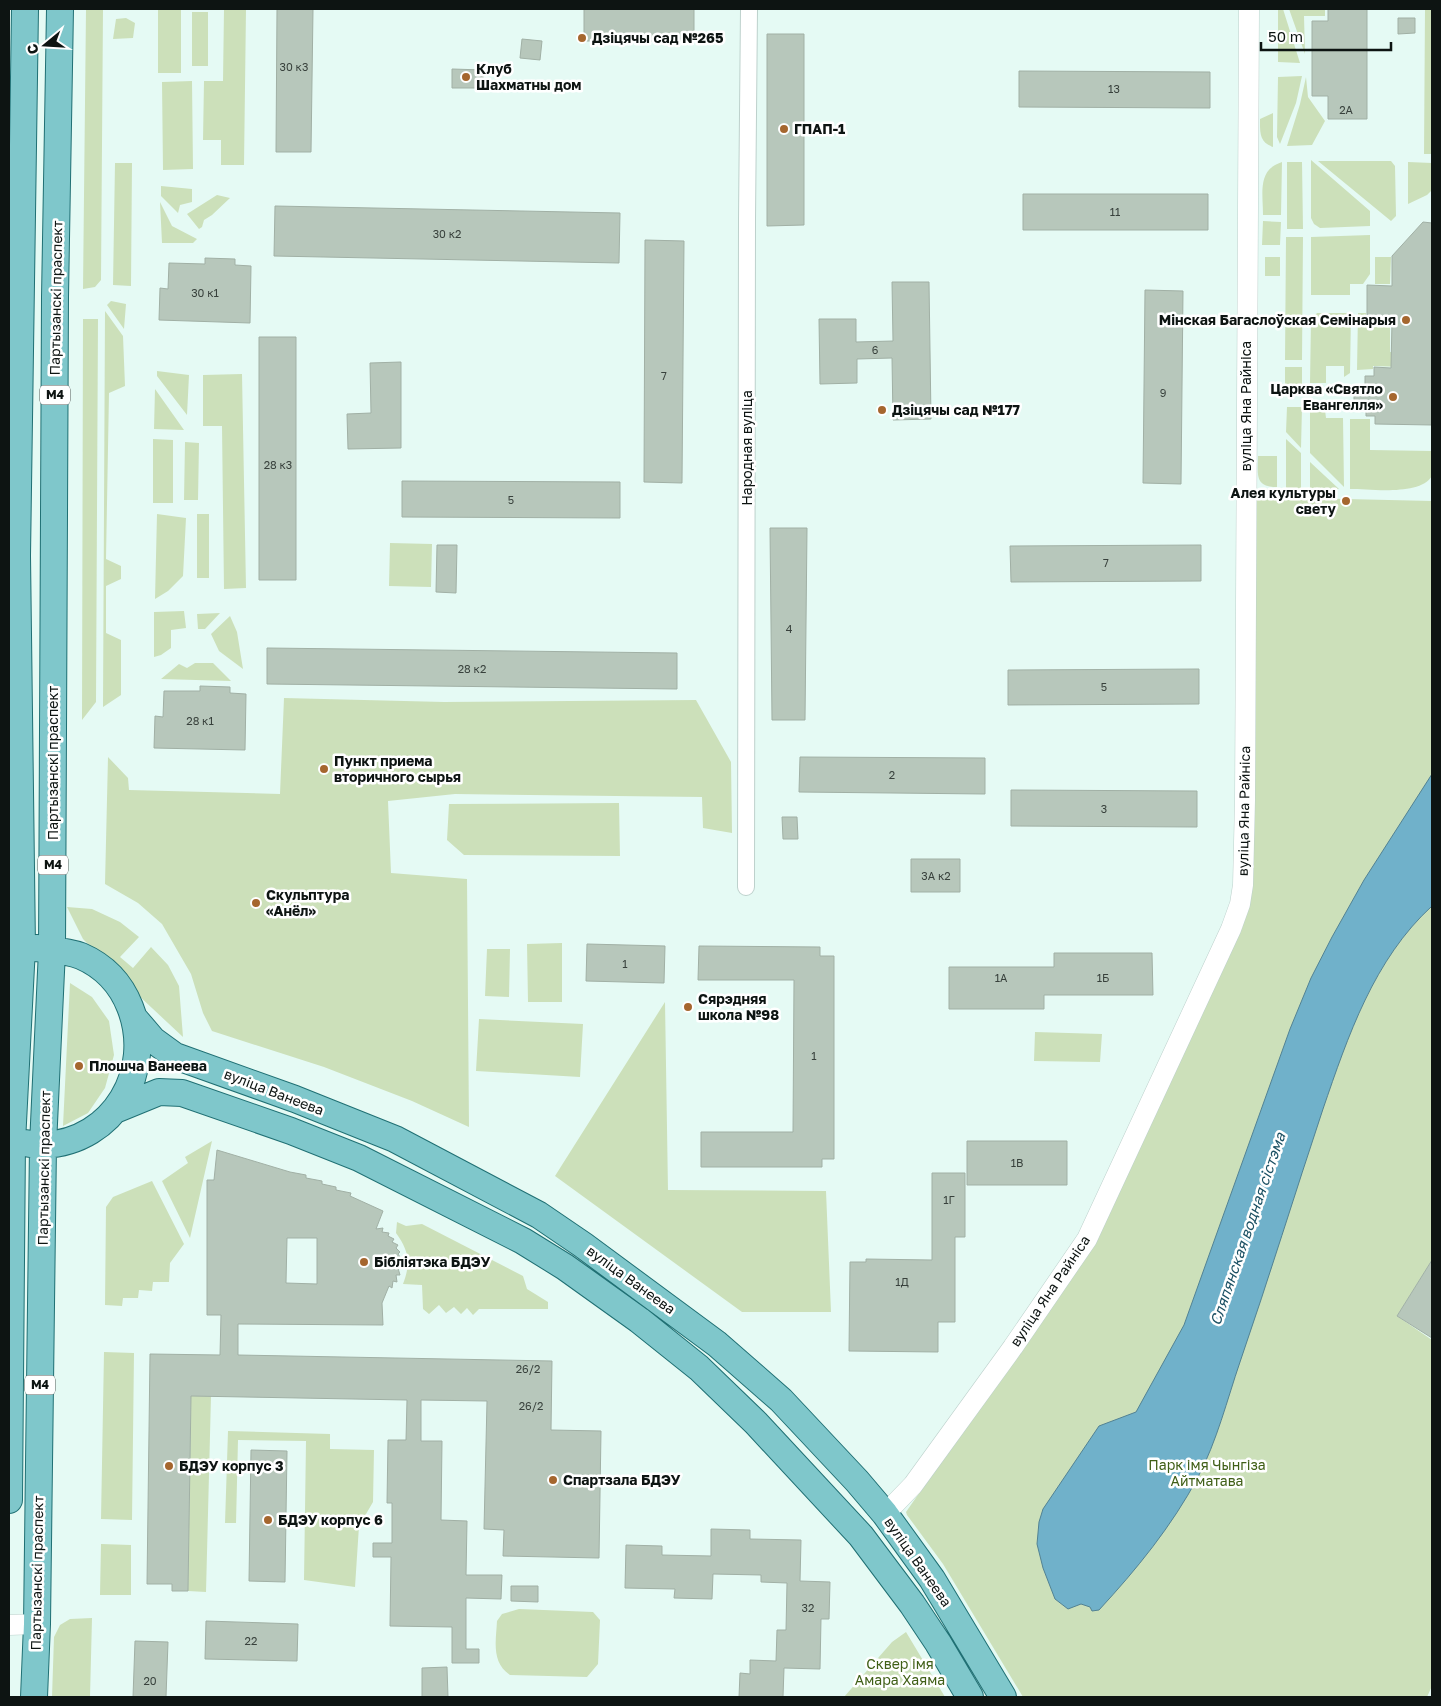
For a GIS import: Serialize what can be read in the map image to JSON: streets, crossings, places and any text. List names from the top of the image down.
{
  "streets": {
    "main road": ["Партызанскі праспект", "М4", "вуліца Ванеева"],
    "street": ["вуліца Яна Райніса", "Народная вуліца"]
  },
  "crossings": [
    ["вуліца Яна Райніса", "вуліца Ванеева"]
  ],
  "water": ["Сляпянская водная сістэма"],
  "parks": ["Парк імя Чынгіза Айтматава", "Сквер імя Амара Хаяма"],
  "places": [
    "Дзіцячы сад №265",
    "Клуб Шахматны дом",
    "ГПАП-1",
    "Мінская Багаслоўская Семінарыя",
    "Царква «Святло Евангелля»",
    "Дзіцячы сад №177",
    "Алея культуры свету",
    "Пункт приема вторичного сырья",
    "Скульптура «Анёл»",
    "Сярэдняя школа №98",
    "Плошча Ванеева",
    "Бібліятэка БДЭУ",
    "БДЭУ корпус 3",
    "Спартзала БДЭУ",
    "БДЭУ корпус 6"
  ],
  "house_numbers": [
    "30 к3",
    "13",
    "2А",
    "11",
    "30 к2",
    "30 к1",
    "6",
    "7",
    "9",
    "28 к3",
    "5",
    "7",
    "4",
    "28 к2",
    "5",
    "28 к1",
    "2",
    "3",
    "3А к2",
    "1",
    "1А",
    "1Б",
    "1",
    "1В",
    "1Г",
    "1Д",
    "26/2",
    "26/2",
    "32",
    "22",
    "20"
  ],
  "scale_bar": "50 m",
  "north": "left"
}
